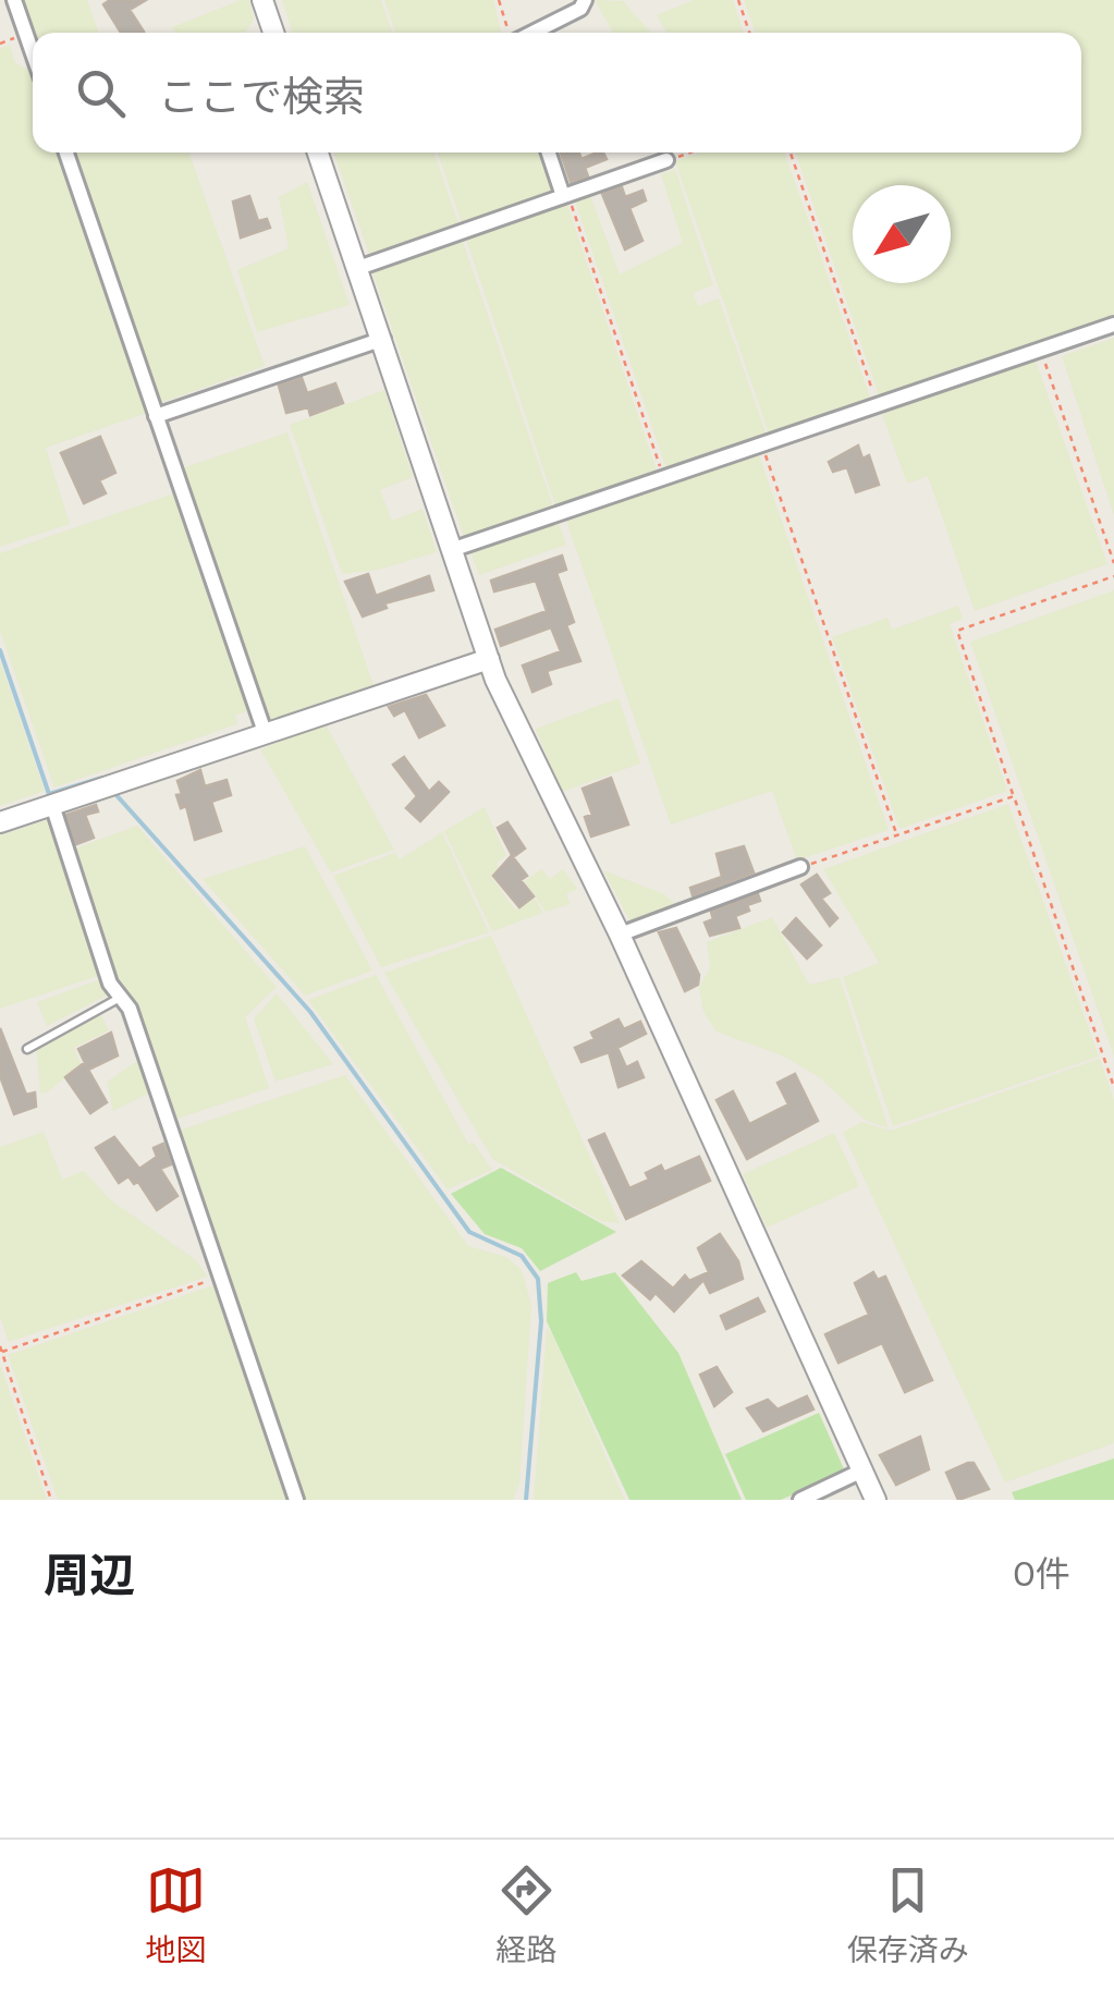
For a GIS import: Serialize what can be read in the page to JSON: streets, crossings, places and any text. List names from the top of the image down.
{
  "north": "bottom left",
  "page": {
    "search": "ここで検索",
    "heading": ["周辺", "0件"],
    "nav": ["地図", "経路", "保存済み"]
  }
}
